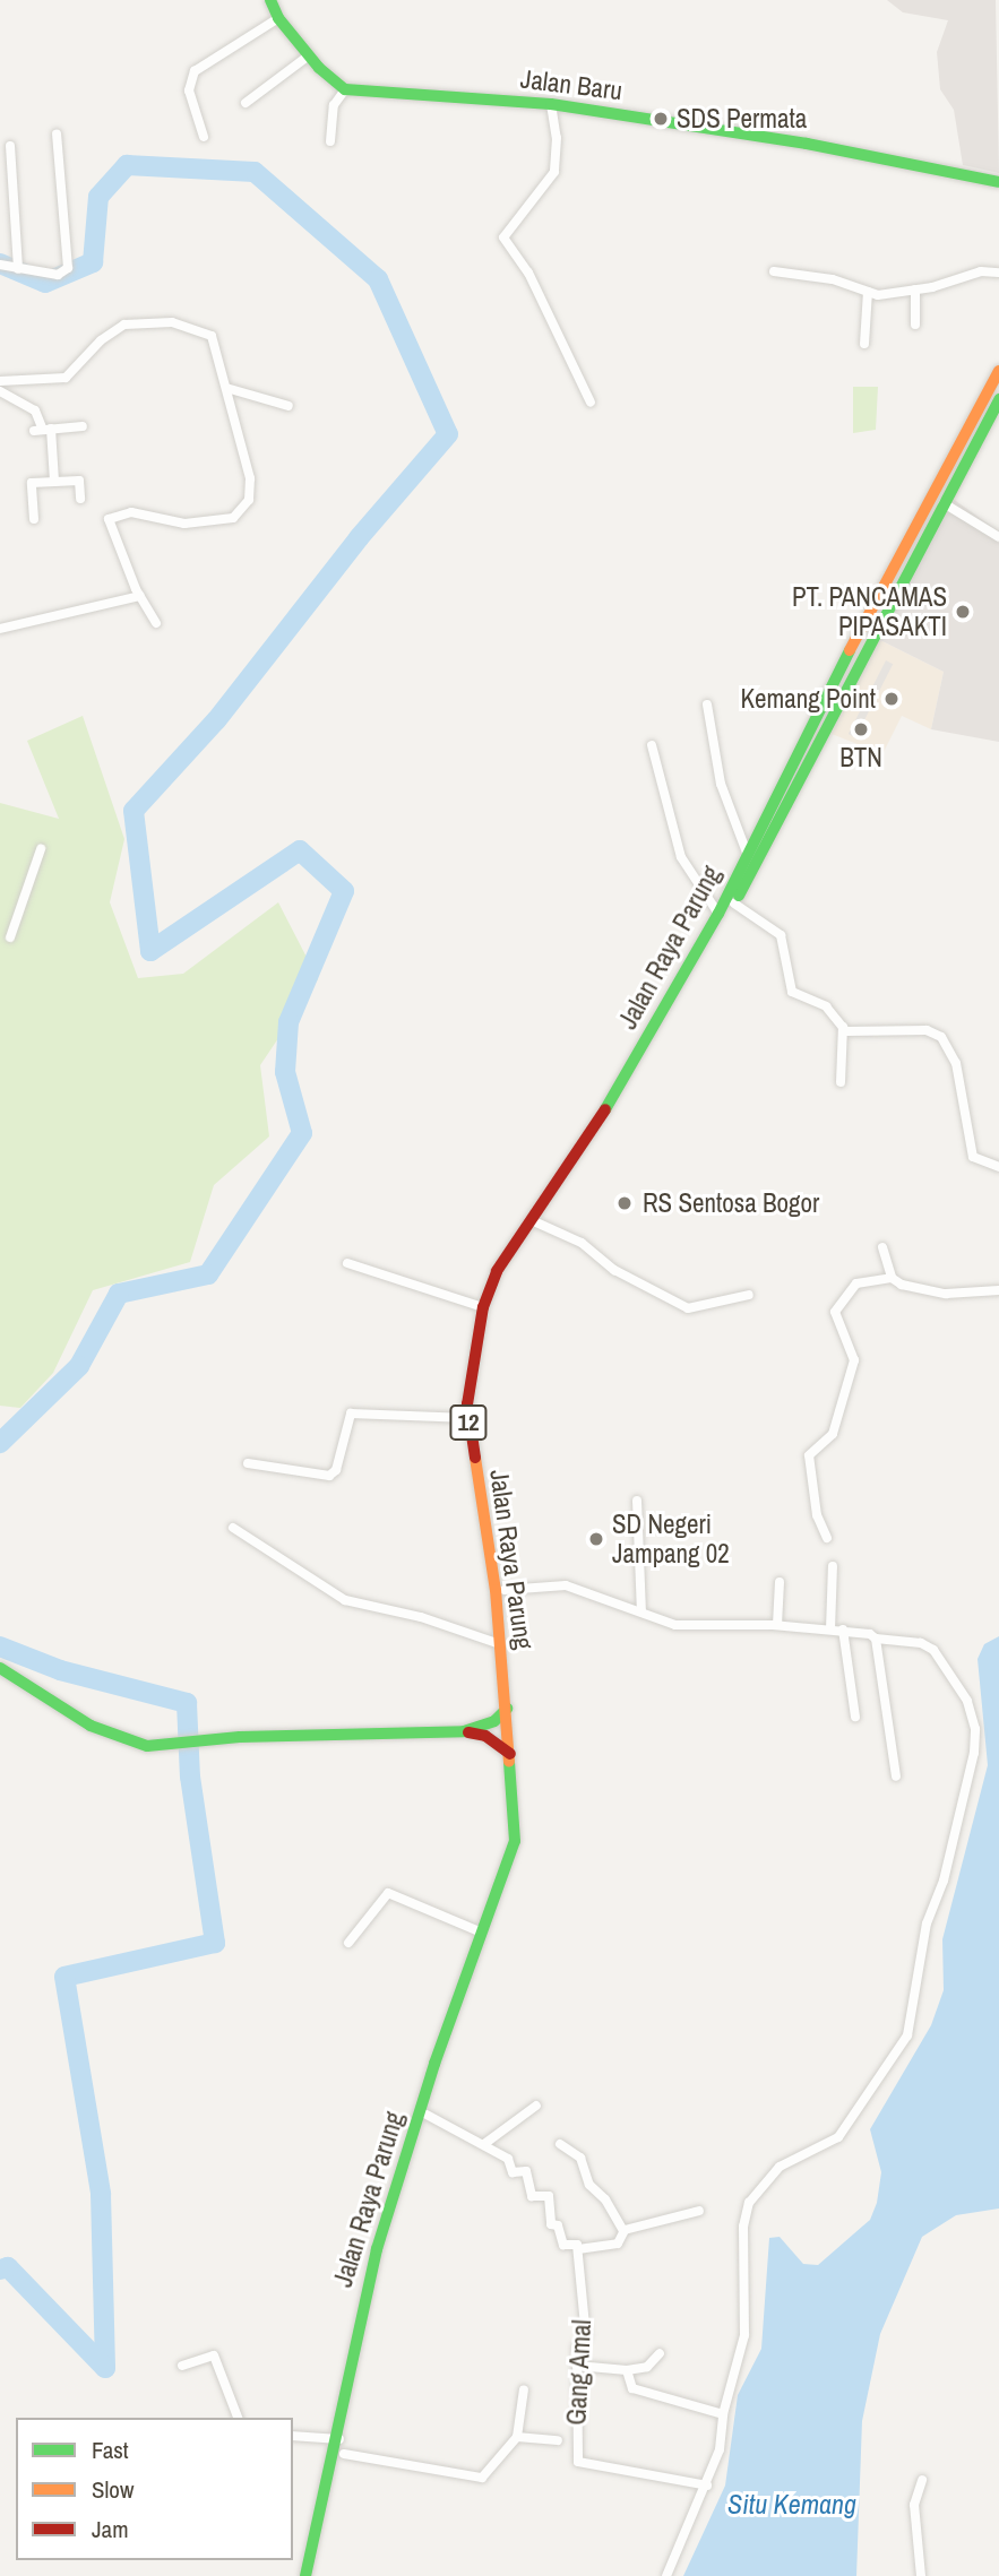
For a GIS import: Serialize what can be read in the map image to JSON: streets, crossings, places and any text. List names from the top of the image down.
{
  "streets": {
    "main road": ["Jalan Baru", "Jalan Raya Parung", "12"],
    "street": ["Gang Amal"]
  },
  "water": ["Situ Kemang"],
  "places": [
    "SDS Permata",
    "PT. PANCAMAS PIPASAKTI",
    "Kemang Point",
    "BTN",
    "RS Sentosa Bogor",
    "SD Negeri Jampang 02"
  ],
  "legend": ["Fast", "Slow", "Jam"]
}
